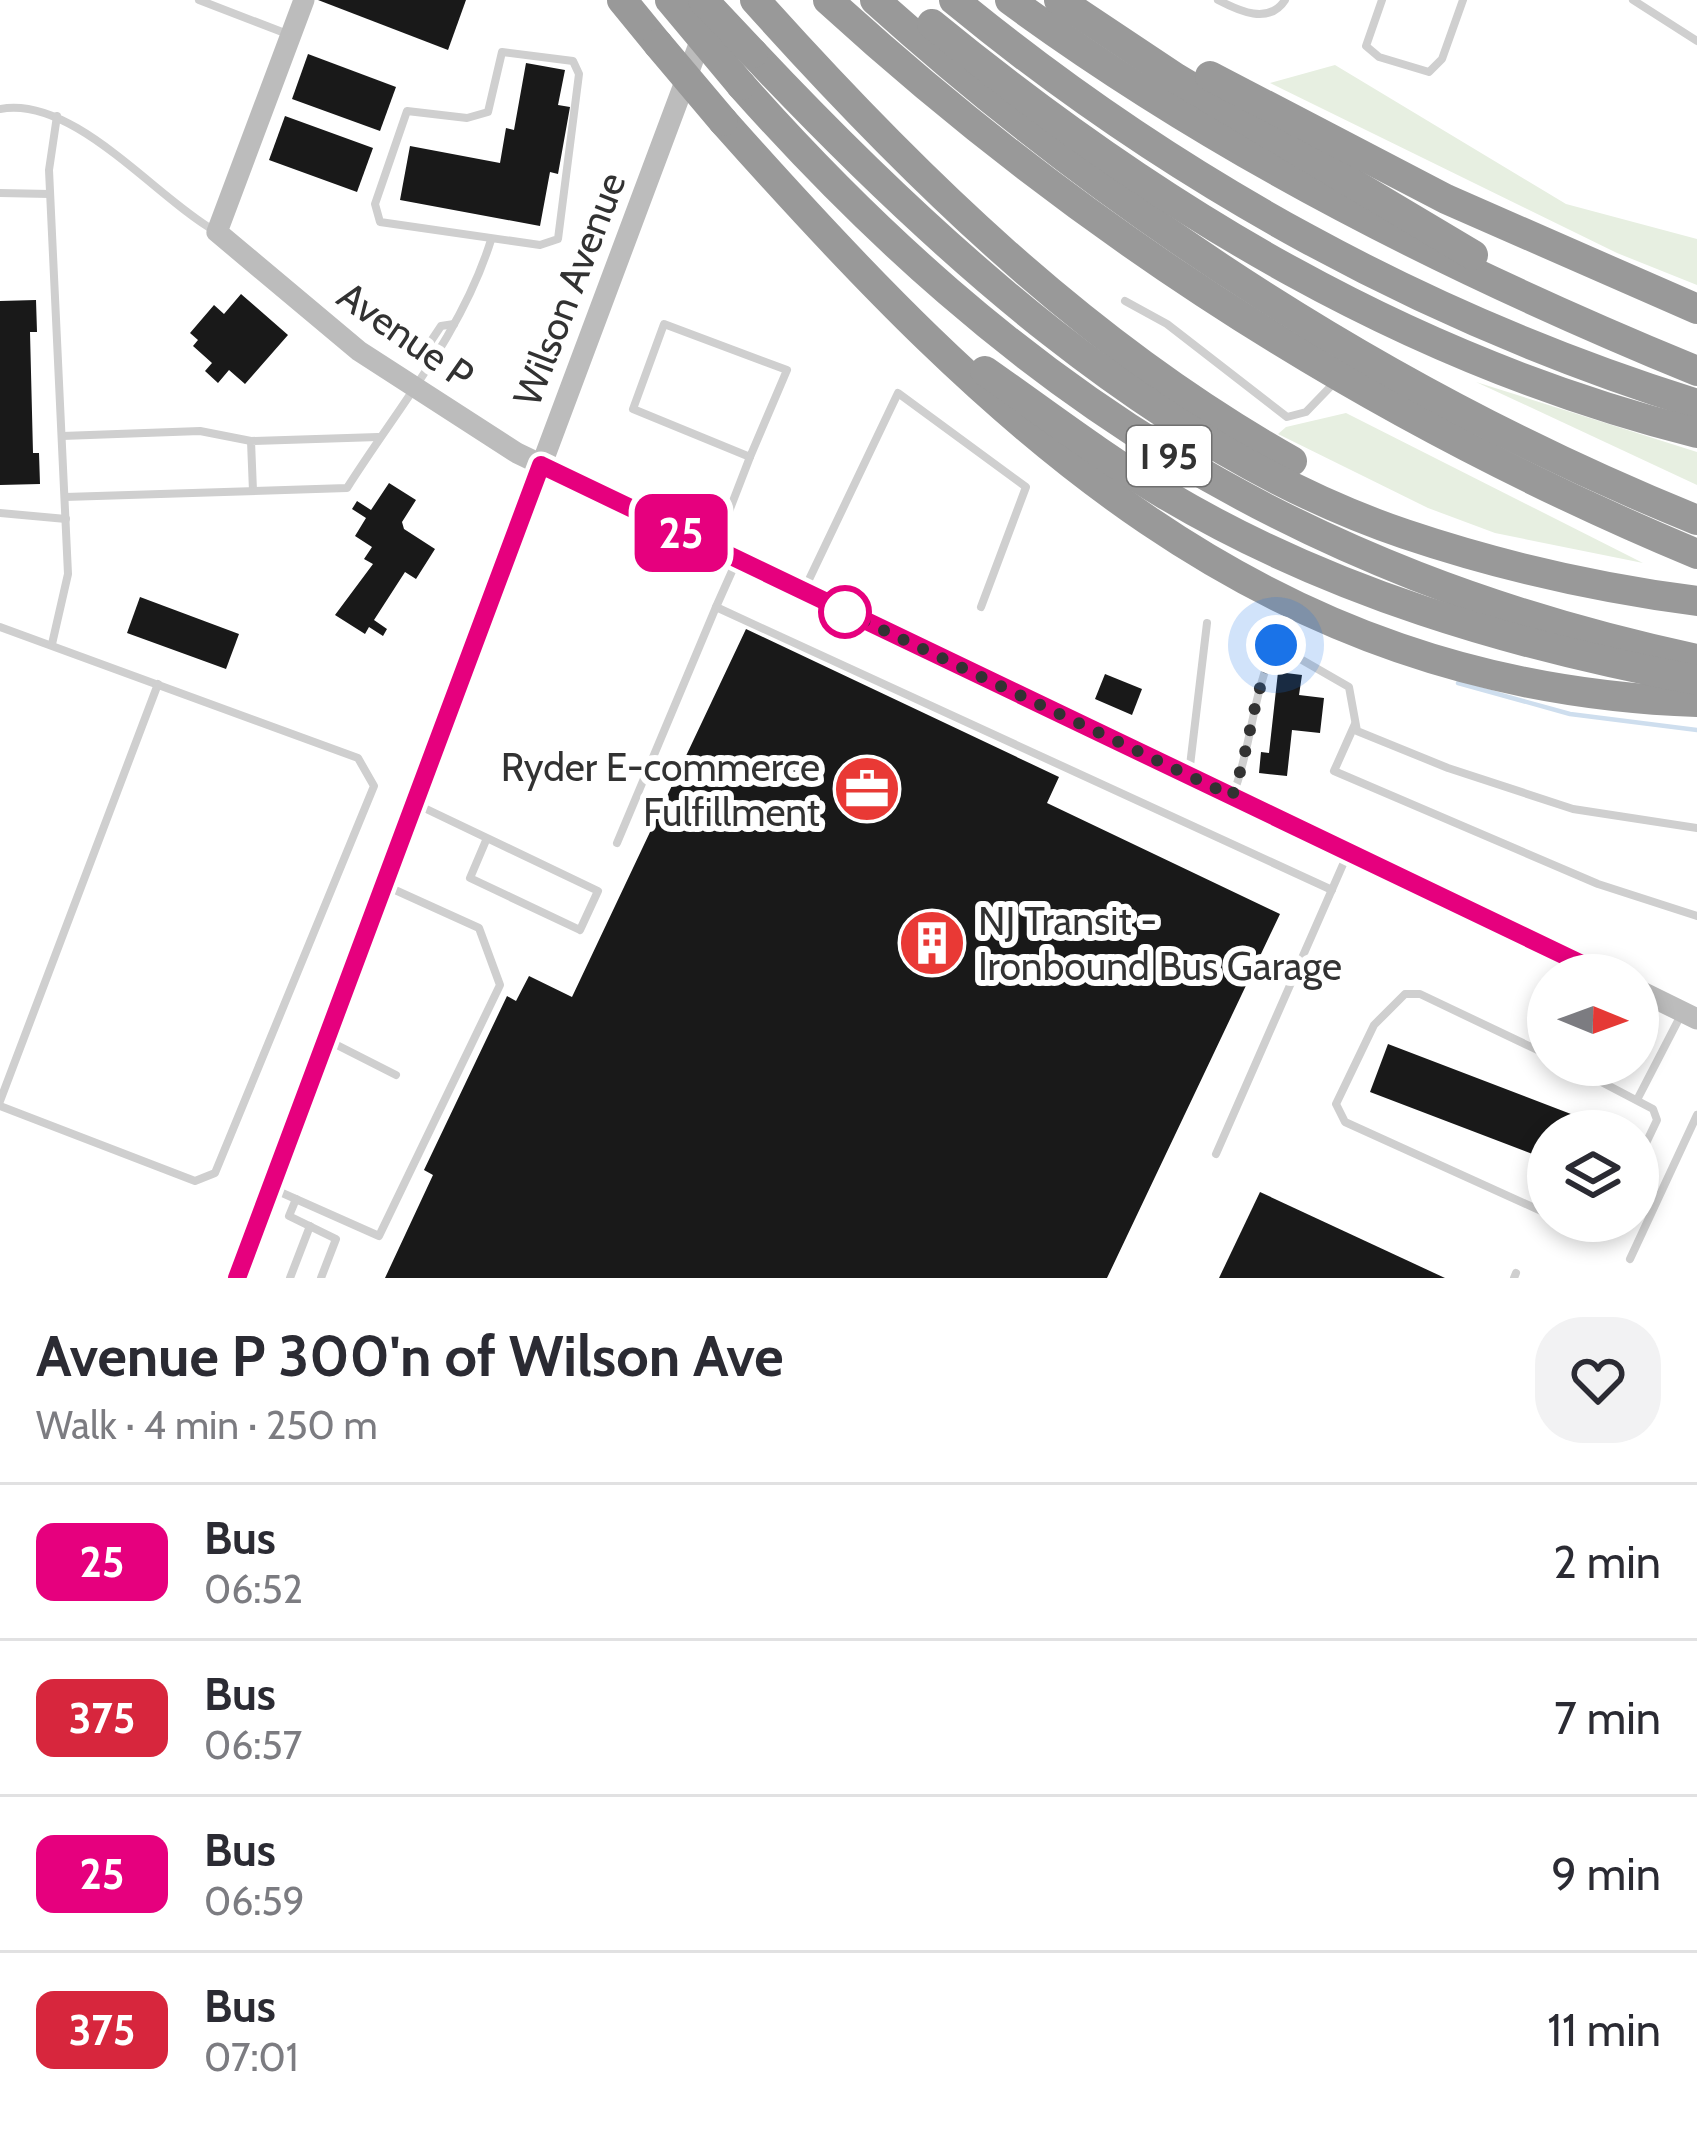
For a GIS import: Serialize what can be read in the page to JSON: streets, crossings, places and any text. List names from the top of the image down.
{
  "streets": {
    "highway": ["I 95"],
    "street": ["Wilson Avenue", "Avenue P"]
  },
  "crossings": [
    ["Wilson Avenue", "Avenue P"]
  ],
  "places": {
    "office": ["Ryder E-commerce Fulfillment"],
    "building": ["NJ Transit - Ironbound Bus Garage"]
  },
  "lines": ["bus line 25"],
  "north": "right",
  "page": {
    "on_map": "25",
    "heading": ["Avenue P 300'n of Wilson Ave", "Walk · 4 min · 250 m"],
    "list": [
      {
        "mark": "25",
        "name": "Bus",
        "note": "06:52",
        "value": "2 min"
      },
      {
        "mark": "375",
        "name": "Bus",
        "note": "06:57",
        "value": "7 min"
      },
      {
        "mark": "25",
        "name": "Bus",
        "note": "06:59",
        "value": "9 min"
      },
      {
        "mark": "375",
        "name": "Bus",
        "note": "07:01",
        "value": "11 min"
      }
    ]
  }
}
